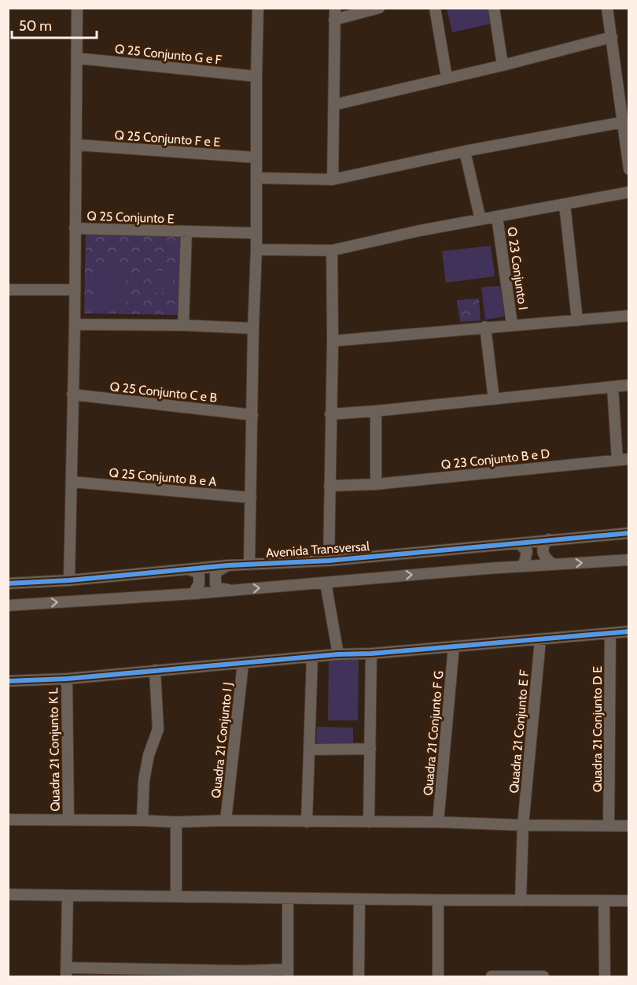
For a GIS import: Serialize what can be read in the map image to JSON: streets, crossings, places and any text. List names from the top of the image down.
{
  "streets": {
    "street": [
      "Q 25 Conjunto G e F",
      "Q 25 Conjunto F e E",
      "Q 25 Conjunto E",
      "Q 23 Conjunto I",
      "Q 25 Conjunto C e B",
      "Q 23 Conjunto B e D",
      "Q 25 Conjunto B e A",
      "Avenida Transversal",
      "Quadra 21 Conjunto D E",
      "Quadra 21 Conjunto E F",
      "Quadra 21 Conjunto F G",
      "Quadra 21 Conjunto I J",
      "Quadra 21 Conjunto K L"
    ]
  },
  "scale_bar": "50 m"
}
